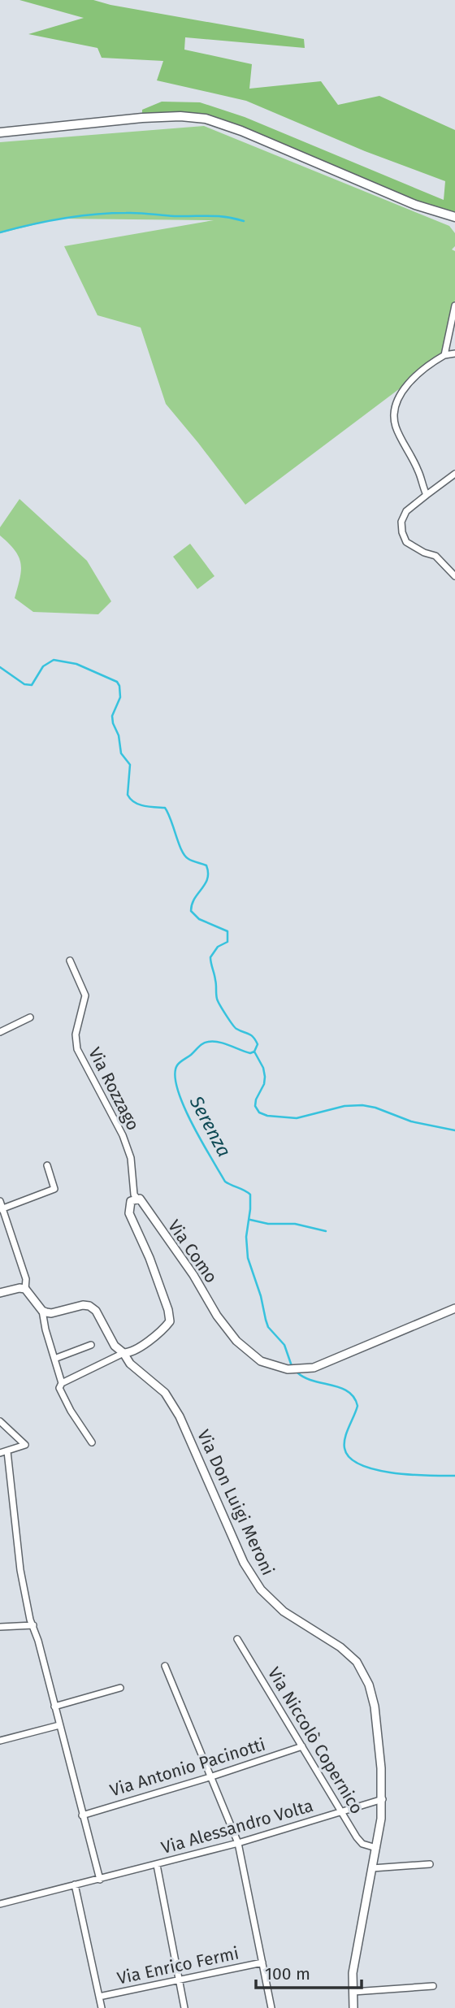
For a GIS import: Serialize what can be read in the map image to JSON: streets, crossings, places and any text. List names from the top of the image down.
{
  "streets": {
    "street": [
      "Via Rozzago",
      "Via Como",
      "Via Don Luigi Meroni",
      "Via Niccolò Copernico",
      "Via Antonio Pacinotti",
      "Via Alessandro Volta",
      "Via Enrico Fermi"
    ]
  },
  "crossings": [
    ["Via Rozzago", "Via Como"],
    ["Via Como", "Via Don Luigi Meroni"],
    ["Via Don Luigi Meroni", "Via Niccolò Copernico"],
    ["Via Don Luigi Meroni", "Via Alessandro Volta"],
    ["Via Niccolò Copernico", "Via Antonio Pacinotti"],
    ["Via Niccolò Copernico", "Via Alessandro Volta"]
  ],
  "water": ["Serenza"],
  "scale_bar": "100 m"
}
